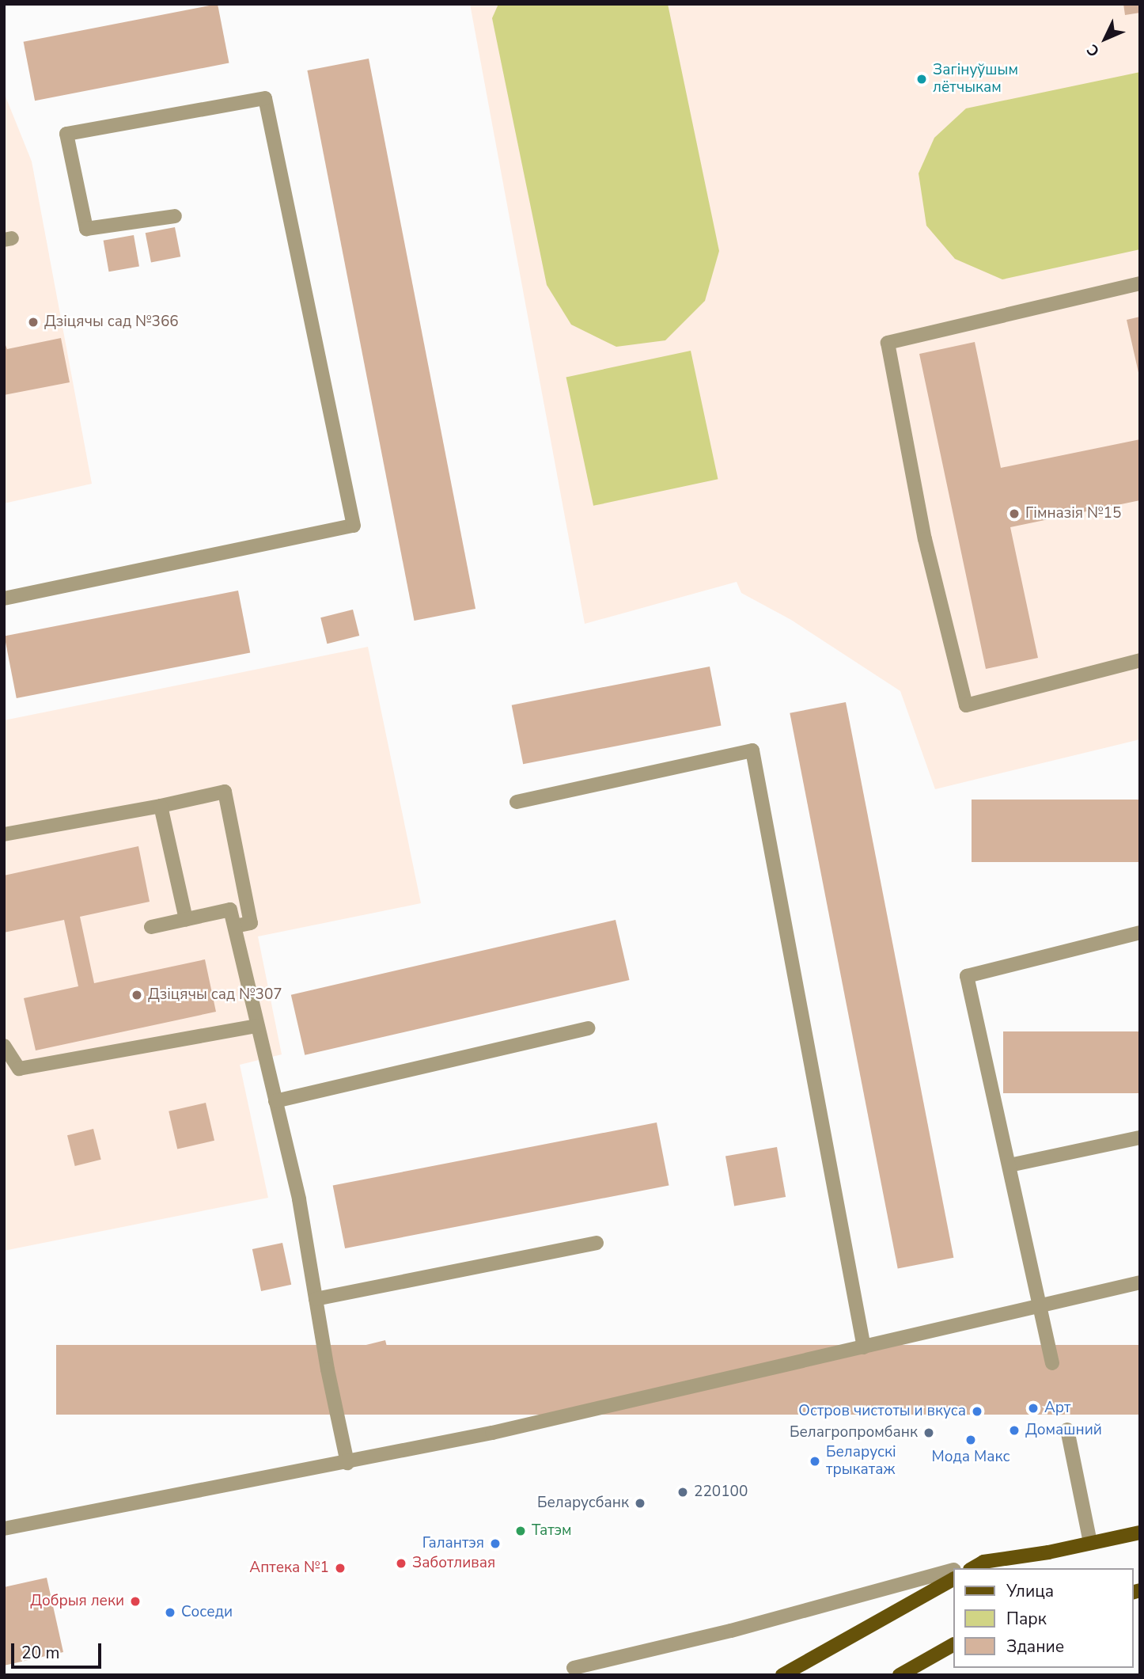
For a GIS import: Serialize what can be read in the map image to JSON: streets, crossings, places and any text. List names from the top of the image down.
{
  "places": [
    "Загінуўшым лётчыкам",
    "Дзіцячы сад №366",
    "Гімназія №15",
    "Дзіцячы сад №307",
    "Арт",
    "Остров чистоты и вкуса",
    "Домашний",
    "Белагропромбанк",
    "Мода Макс",
    "Беларускі трыкатаж",
    "220100",
    "Беларусбанк",
    "Татэм",
    "Галантэя",
    "Заботливая",
    "Аптека №1",
    "Добрыя леки",
    "Соседи"
  ],
  "legend": ["Улица", "Парк", "Здание"],
  "scale_bar": "20 m",
  "north": "bottom left"
}
